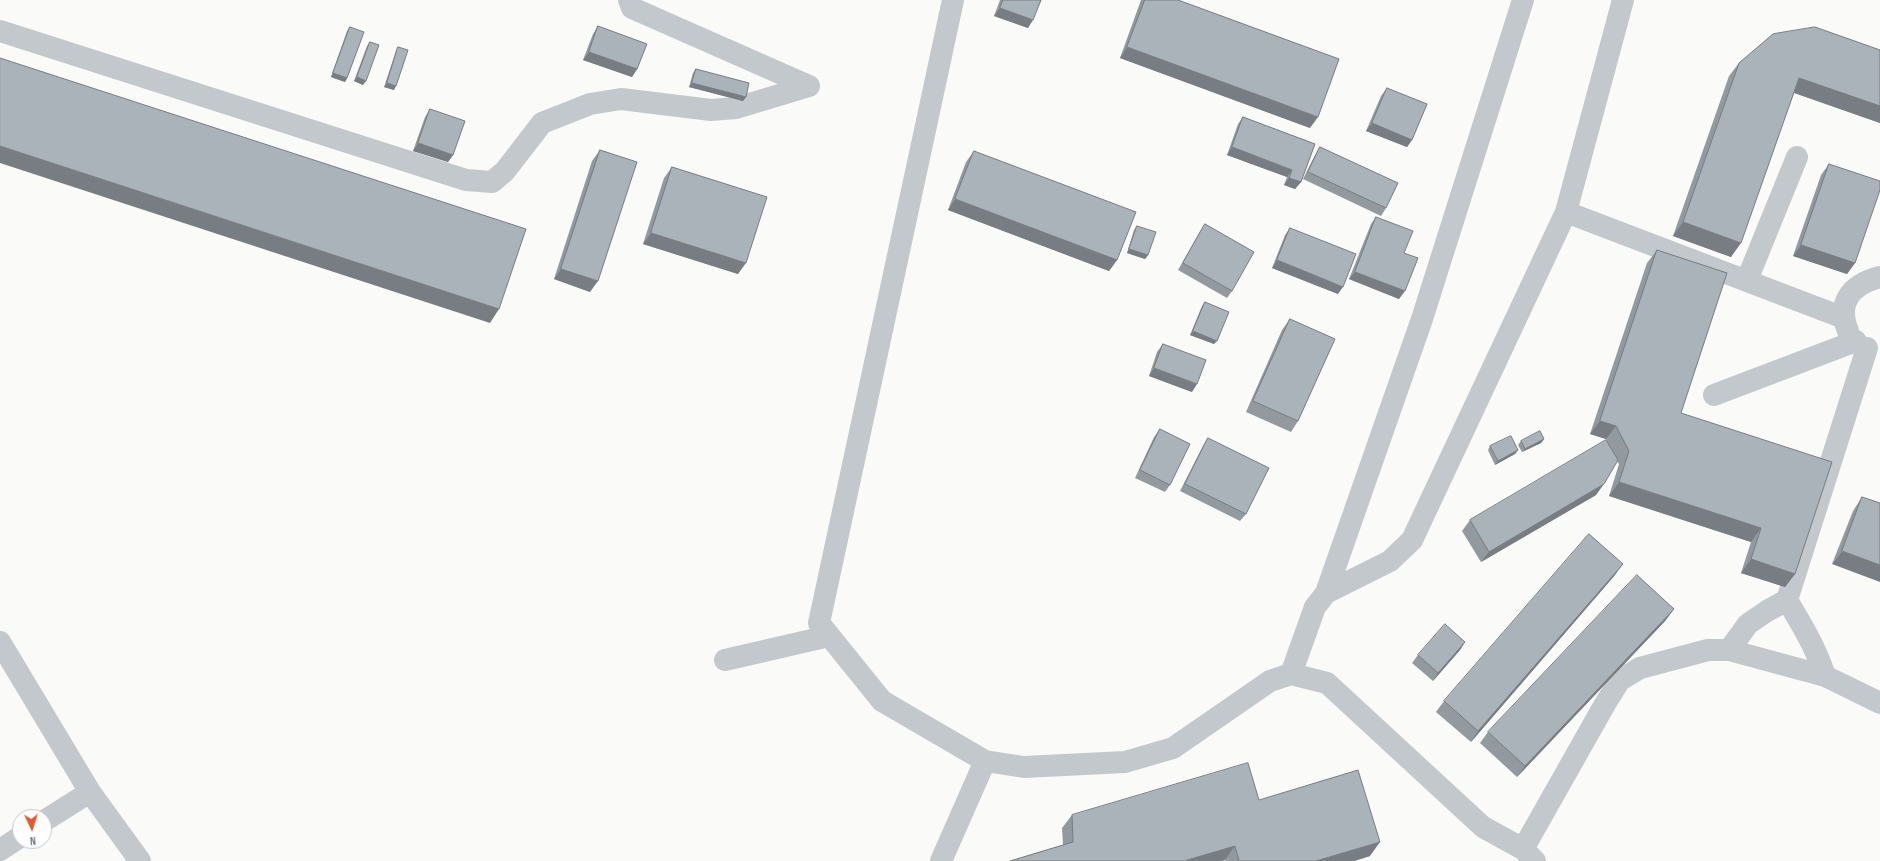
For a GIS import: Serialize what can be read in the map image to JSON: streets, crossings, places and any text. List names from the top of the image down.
{
  "north": "bottom"
}
